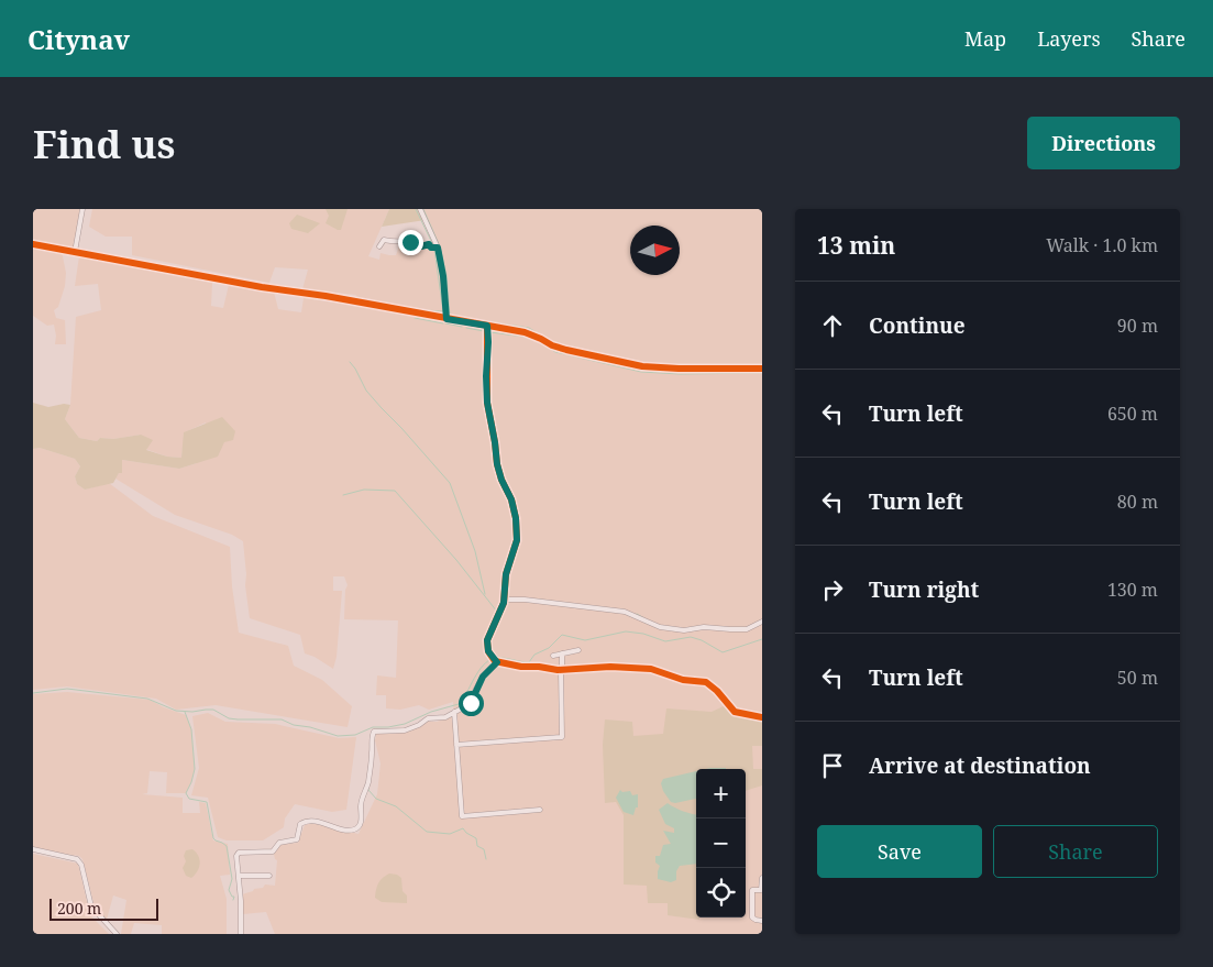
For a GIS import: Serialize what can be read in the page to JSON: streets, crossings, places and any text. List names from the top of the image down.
{
  "scale_bar": "200 m",
  "north": "right",
  "page": {
    "header": "Citynav",
    "nav": ["Map", "Layers", "Share"],
    "buttons": [
      "Directions",
      ["Save", "Share"]
    ],
    "title": "Find us",
    "heading": ["13 min", "Walk · 1.0 km"],
    "list": [
      ["Continue", "90 m"],
      ["Turn left", "650 m"],
      ["Turn left", "80 m"],
      ["Turn right", "130 m"],
      ["Turn left", "50 m"],
      "Arrive at destination"
    ],
    "map_buttons": ["+", "−"],
    "scale": "200 m"
  }
}
